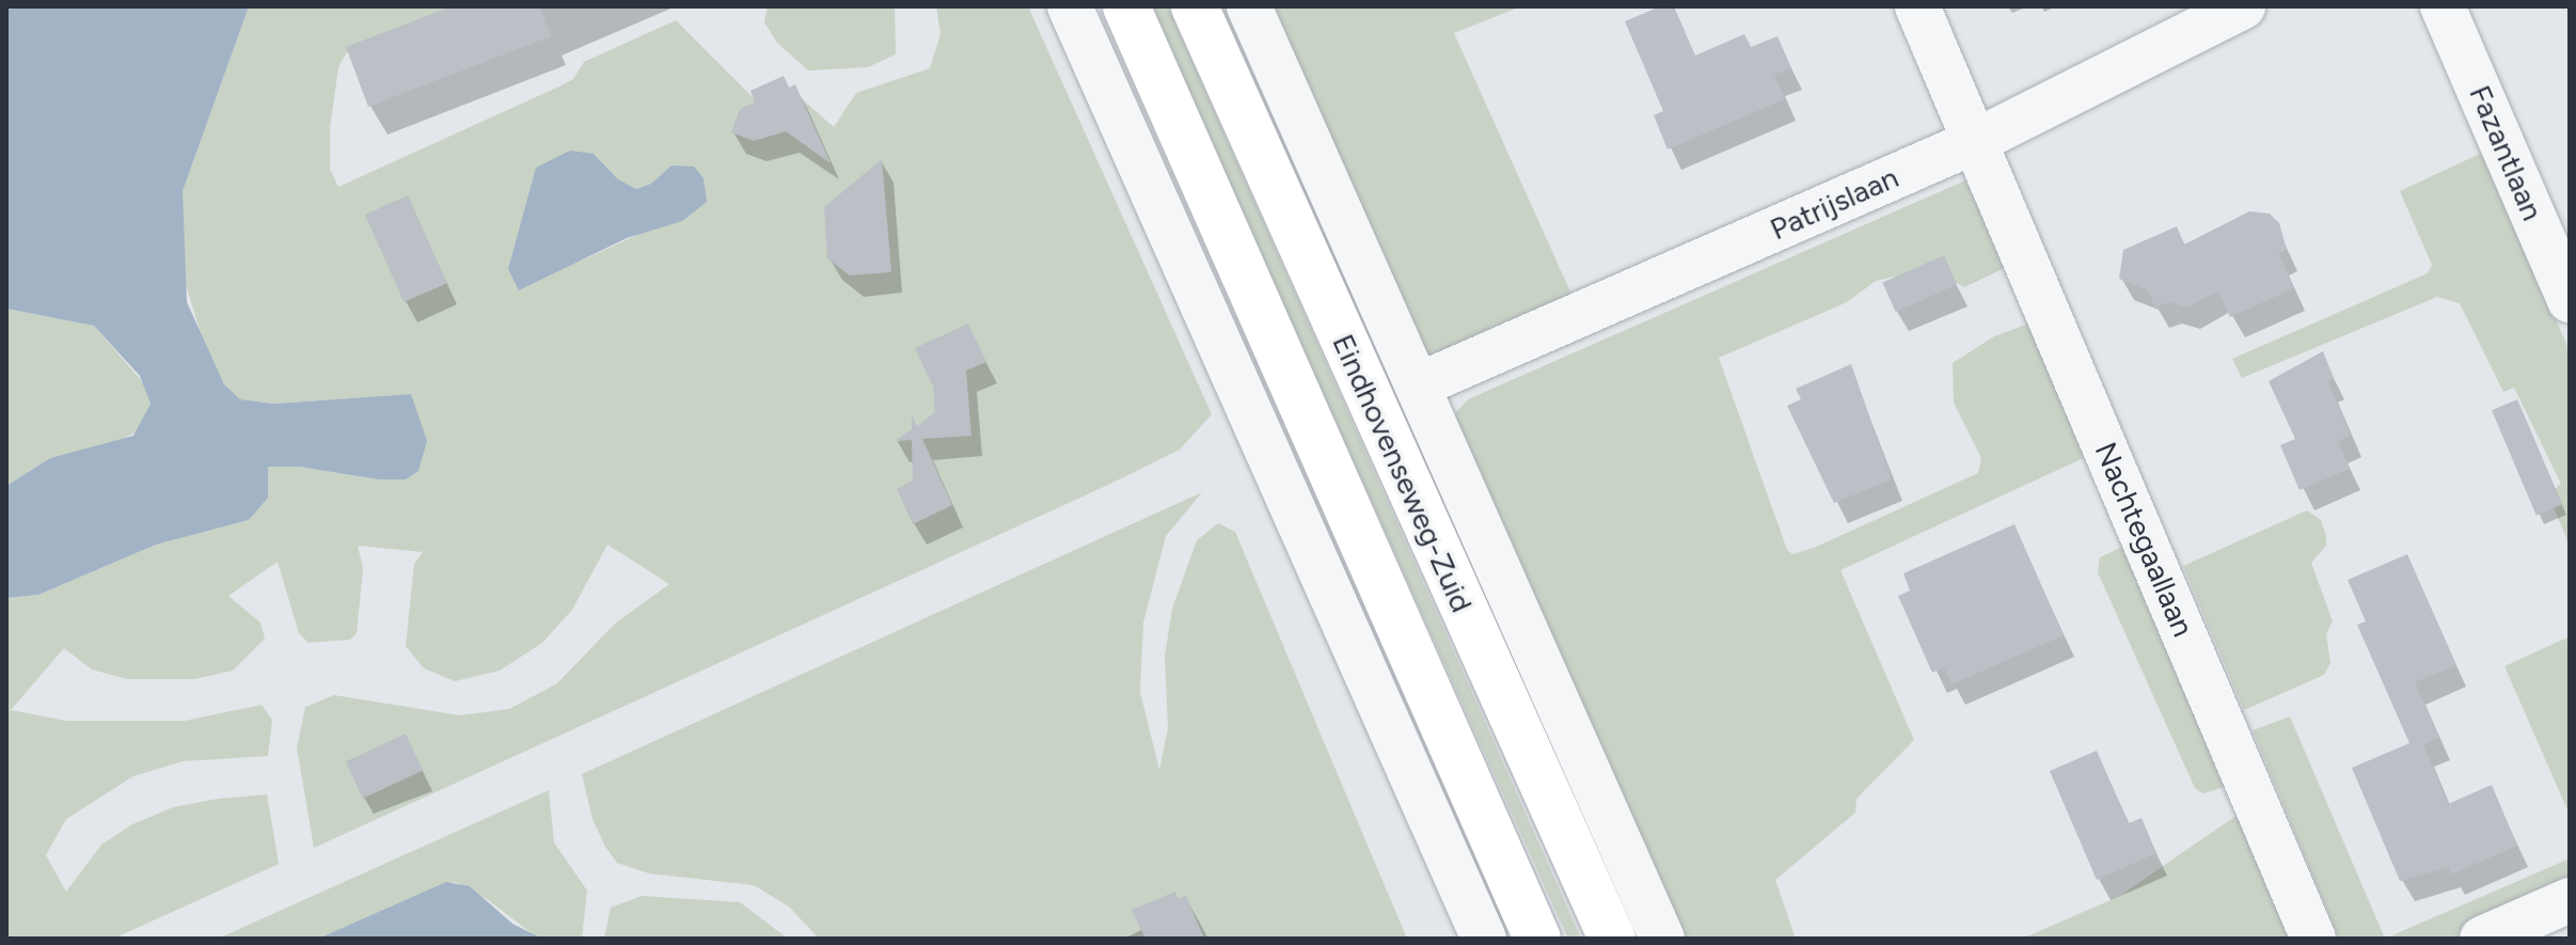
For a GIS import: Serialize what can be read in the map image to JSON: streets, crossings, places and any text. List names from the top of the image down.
{
  "streets": {
    "main road": ["Eindhovenseweg-Zuid"],
    "street": ["Fazantlaan", "Patrijslaan", "Nachtegaallaan"]
  },
  "crossings": [
    ["Patrijslaan", "Eindhovenseweg-Zuid"],
    ["Patrijslaan", "Nachtegaallaan"]
  ]
}
